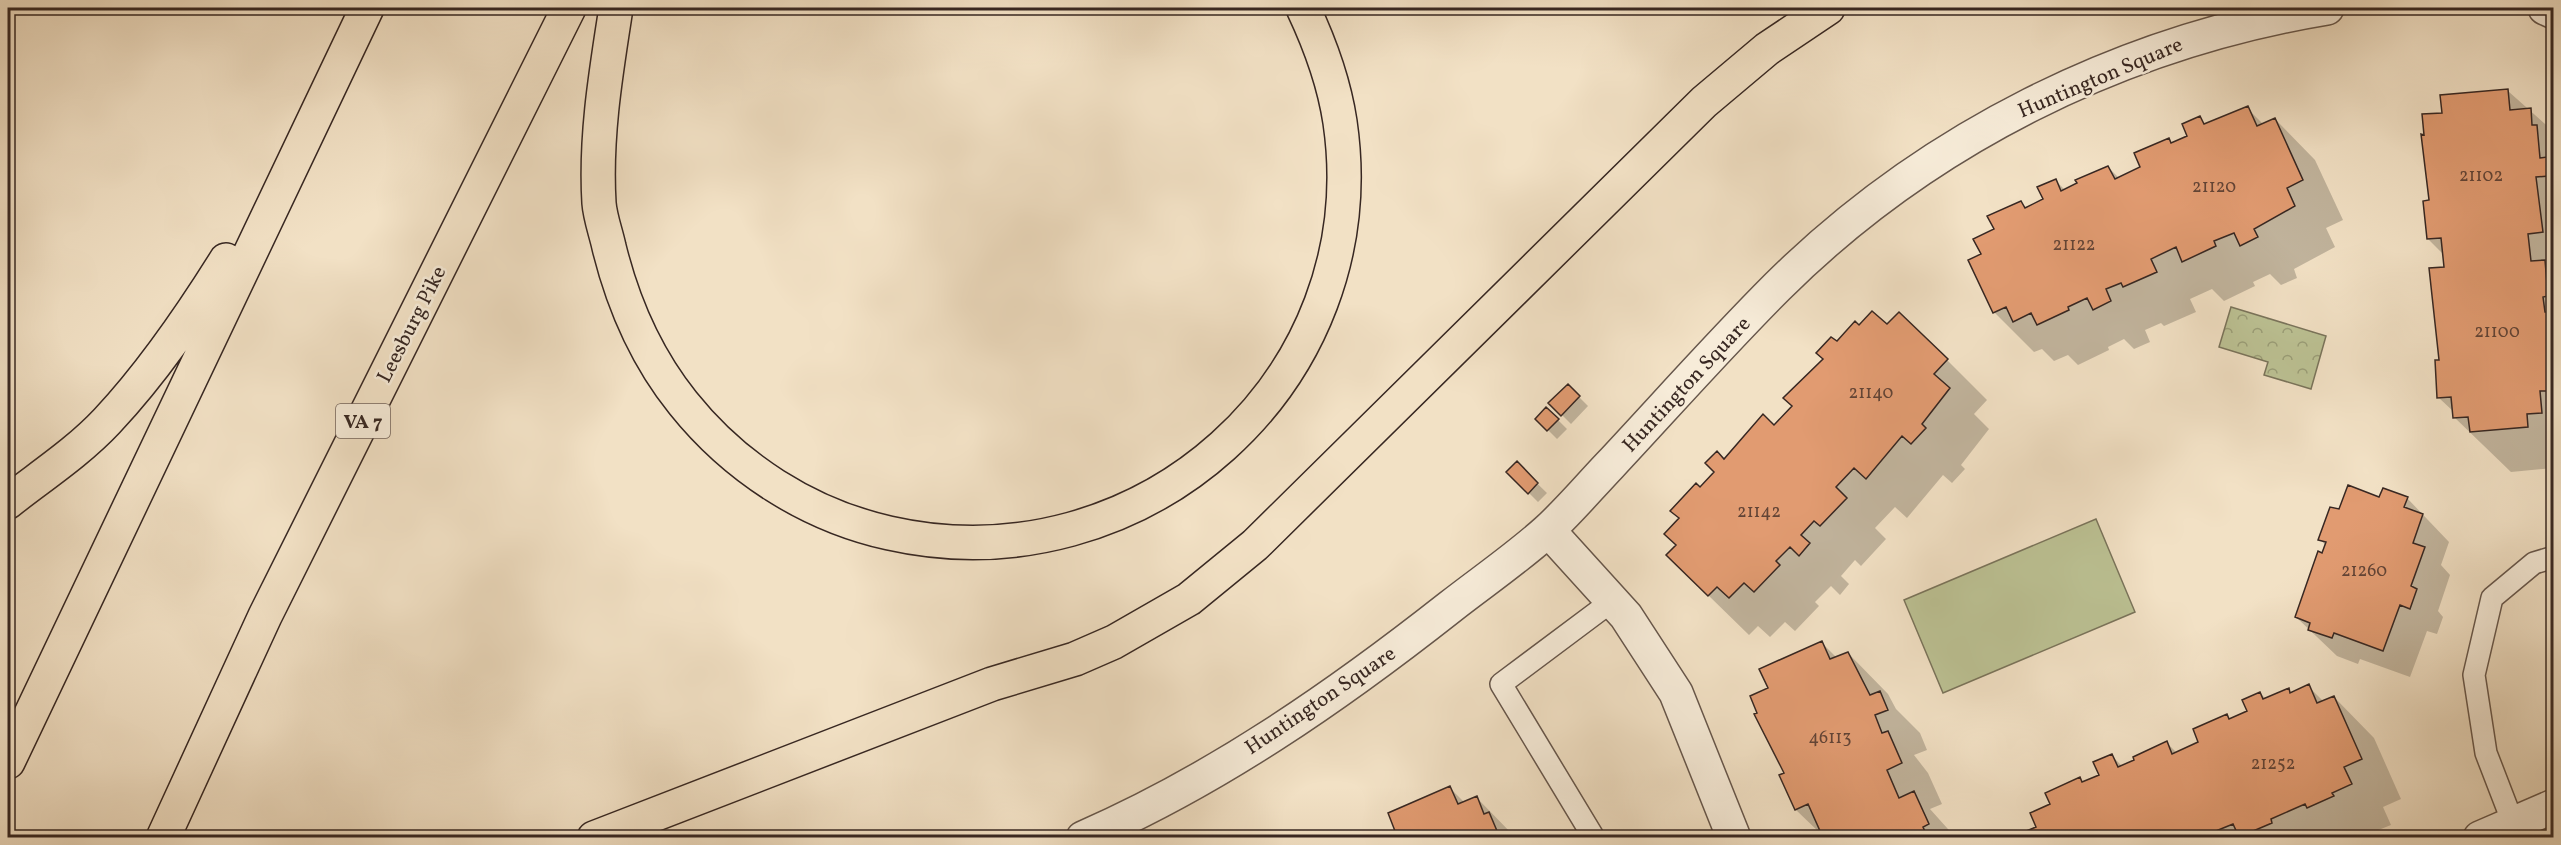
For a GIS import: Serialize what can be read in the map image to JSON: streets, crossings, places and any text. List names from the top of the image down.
{
  "streets": {
    "highway": ["Leesburg Pike", "VA 7"],
    "street": ["Huntington Square"]
  },
  "house_numbers": [
    "21102",
    "21120",
    "21122",
    "21100",
    "21140",
    "21142",
    "21260",
    "46113",
    "21252"
  ]
}
